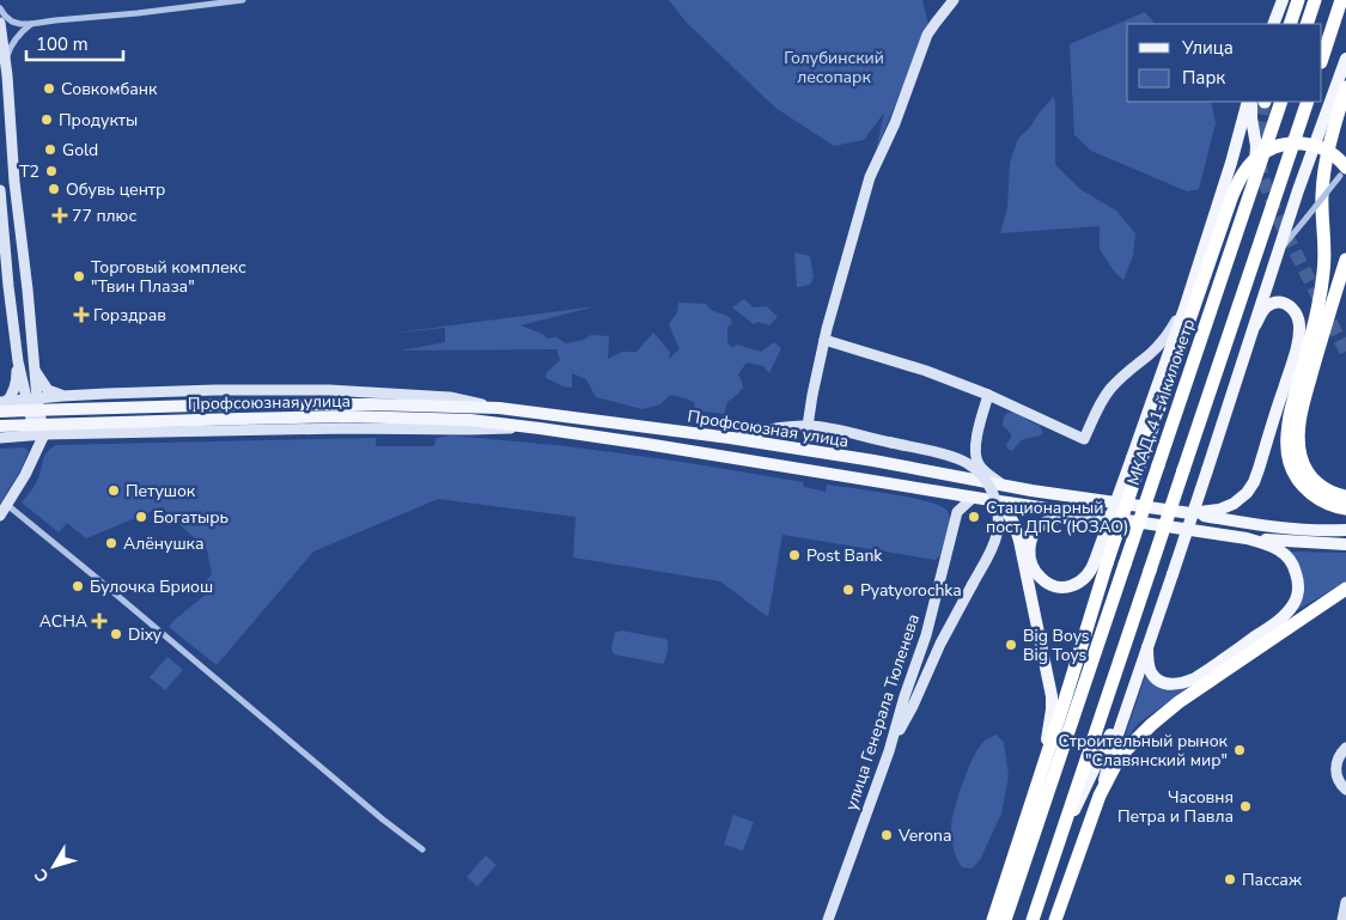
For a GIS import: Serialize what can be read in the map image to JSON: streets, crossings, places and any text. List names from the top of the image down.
{
  "streets": {
    "highway": ["МКАД, 41-й километр"],
    "main road": ["Профсоюзная улица"],
    "street": ["улица Генерала Тюленева"]
  },
  "parks": ["Голубинский лесопарк"],
  "places": {
    "other": [
      "Совкомбанк",
      "Продукты",
      "Gold",
      "T2",
      "Обувь центр",
      "Торговый комплекс \"Твин Плаза\"",
      "Петушок",
      "Богатырь",
      "Стационарный пост ДПС (ЮЗАО)",
      "Алёнушка",
      "Post Bank",
      "Булочка Бриош",
      "Pyatyorochka",
      "Dixy",
      "Big Boys Big Toys",
      "Строительный рынок \"Славянский мир\"",
      "Часовня Петра и Павла",
      "Verona",
      "Пассаж"
    ],
    "health": ["77 плюс", "Горздрав", "АСНА"]
  },
  "legend": ["Улица", "Парк"],
  "scale_bar": "100 m",
  "north": "bottom left"
}
